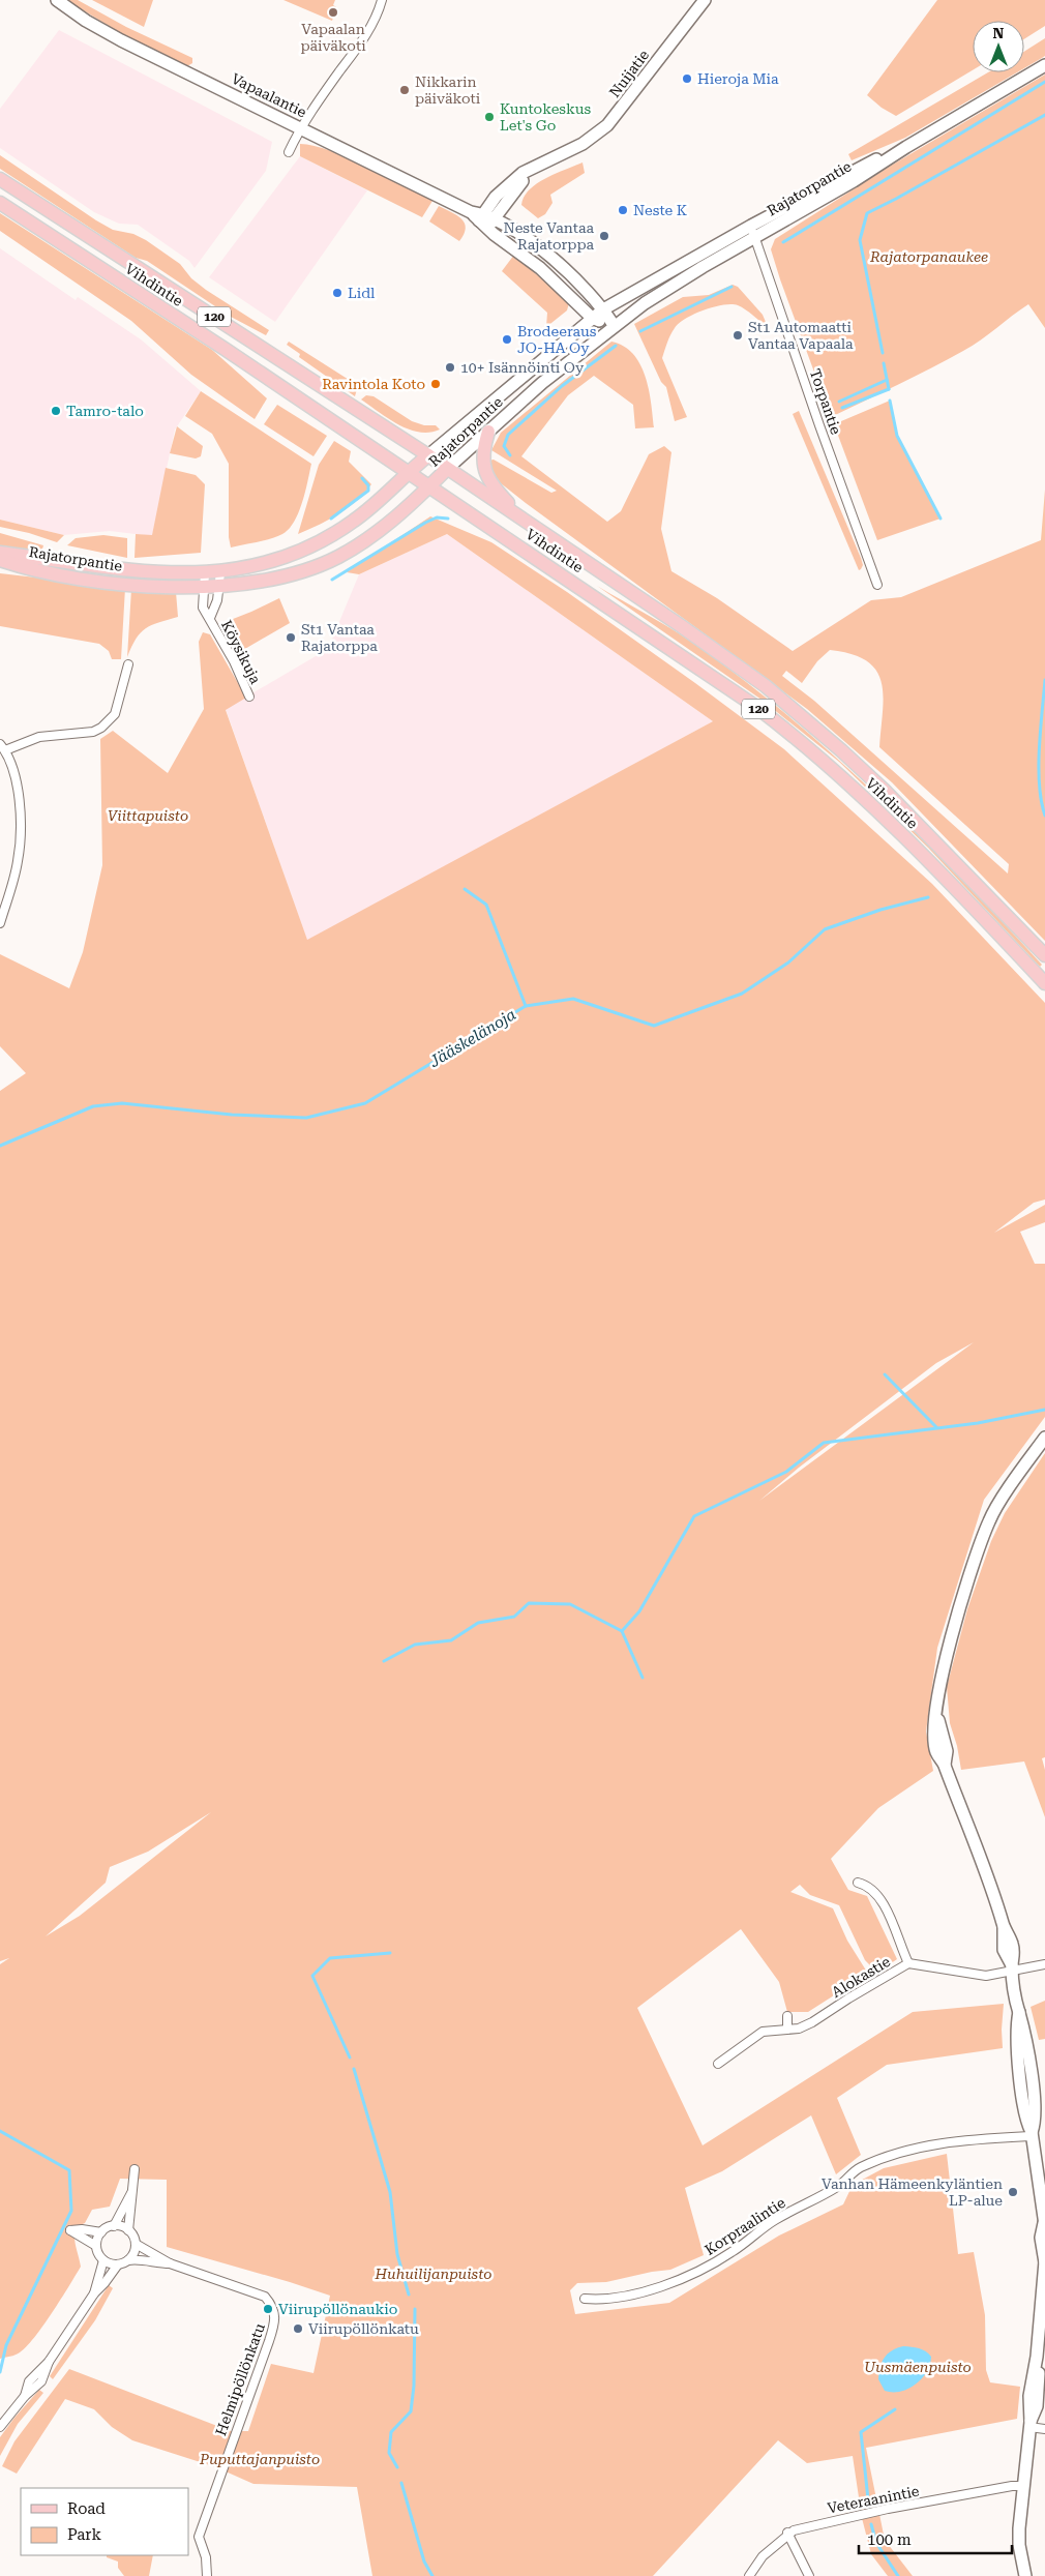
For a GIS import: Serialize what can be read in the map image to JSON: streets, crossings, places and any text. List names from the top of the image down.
{
  "streets": {
    "main road": ["Rajatorpantie", "Vihdintie", "120"],
    "street": [
      "Nuijatie",
      "Vapaalantie",
      "Torpantie",
      "Köysikuja",
      "Alokastie",
      "Korpraalintie",
      "Helmipöllönkatu",
      "Veteraanintie"
    ]
  },
  "crossings": [
    ["Nuijatie", "Vapaalantie"],
    ["Vapaalantie", "Rajatorpantie"],
    ["Rajatorpantie", "Vihdintie"],
    ["Rajatorpantie", "Torpantie"],
    ["Rajatorpantie", "Köysikuja"]
  ],
  "water": ["Jääskelänoja"],
  "parks": [
    "Rajatorpanaukee",
    "Viittapuisto",
    "Huhuilijanpuisto",
    "Uusmäenpuisto",
    "Puputtajanpuisto"
  ],
  "places": [
    "Vapaalan päiväkoti",
    "Hieroja Mia",
    "Nikkarin päiväkoti",
    "Kuntokeskus Let's Go",
    "Neste K",
    "Neste Vantaa Rajatorppa",
    "Lidl",
    "St1 Automaatti Vantaa Vapaala",
    "Brodeeraus JO-HA Oy",
    "10+ Isännöinti Oy",
    "Ravintola Koto",
    "Tamro-talo",
    "St1 Vantaa Rajatorppa",
    "Vanhan Hämeenkyläntien LP-alue",
    "Viirupöllönaukio",
    "Viirupöllönkatu"
  ],
  "legend": ["Road", "Park"],
  "scale_bar": "100 m",
  "north": "top"
}
